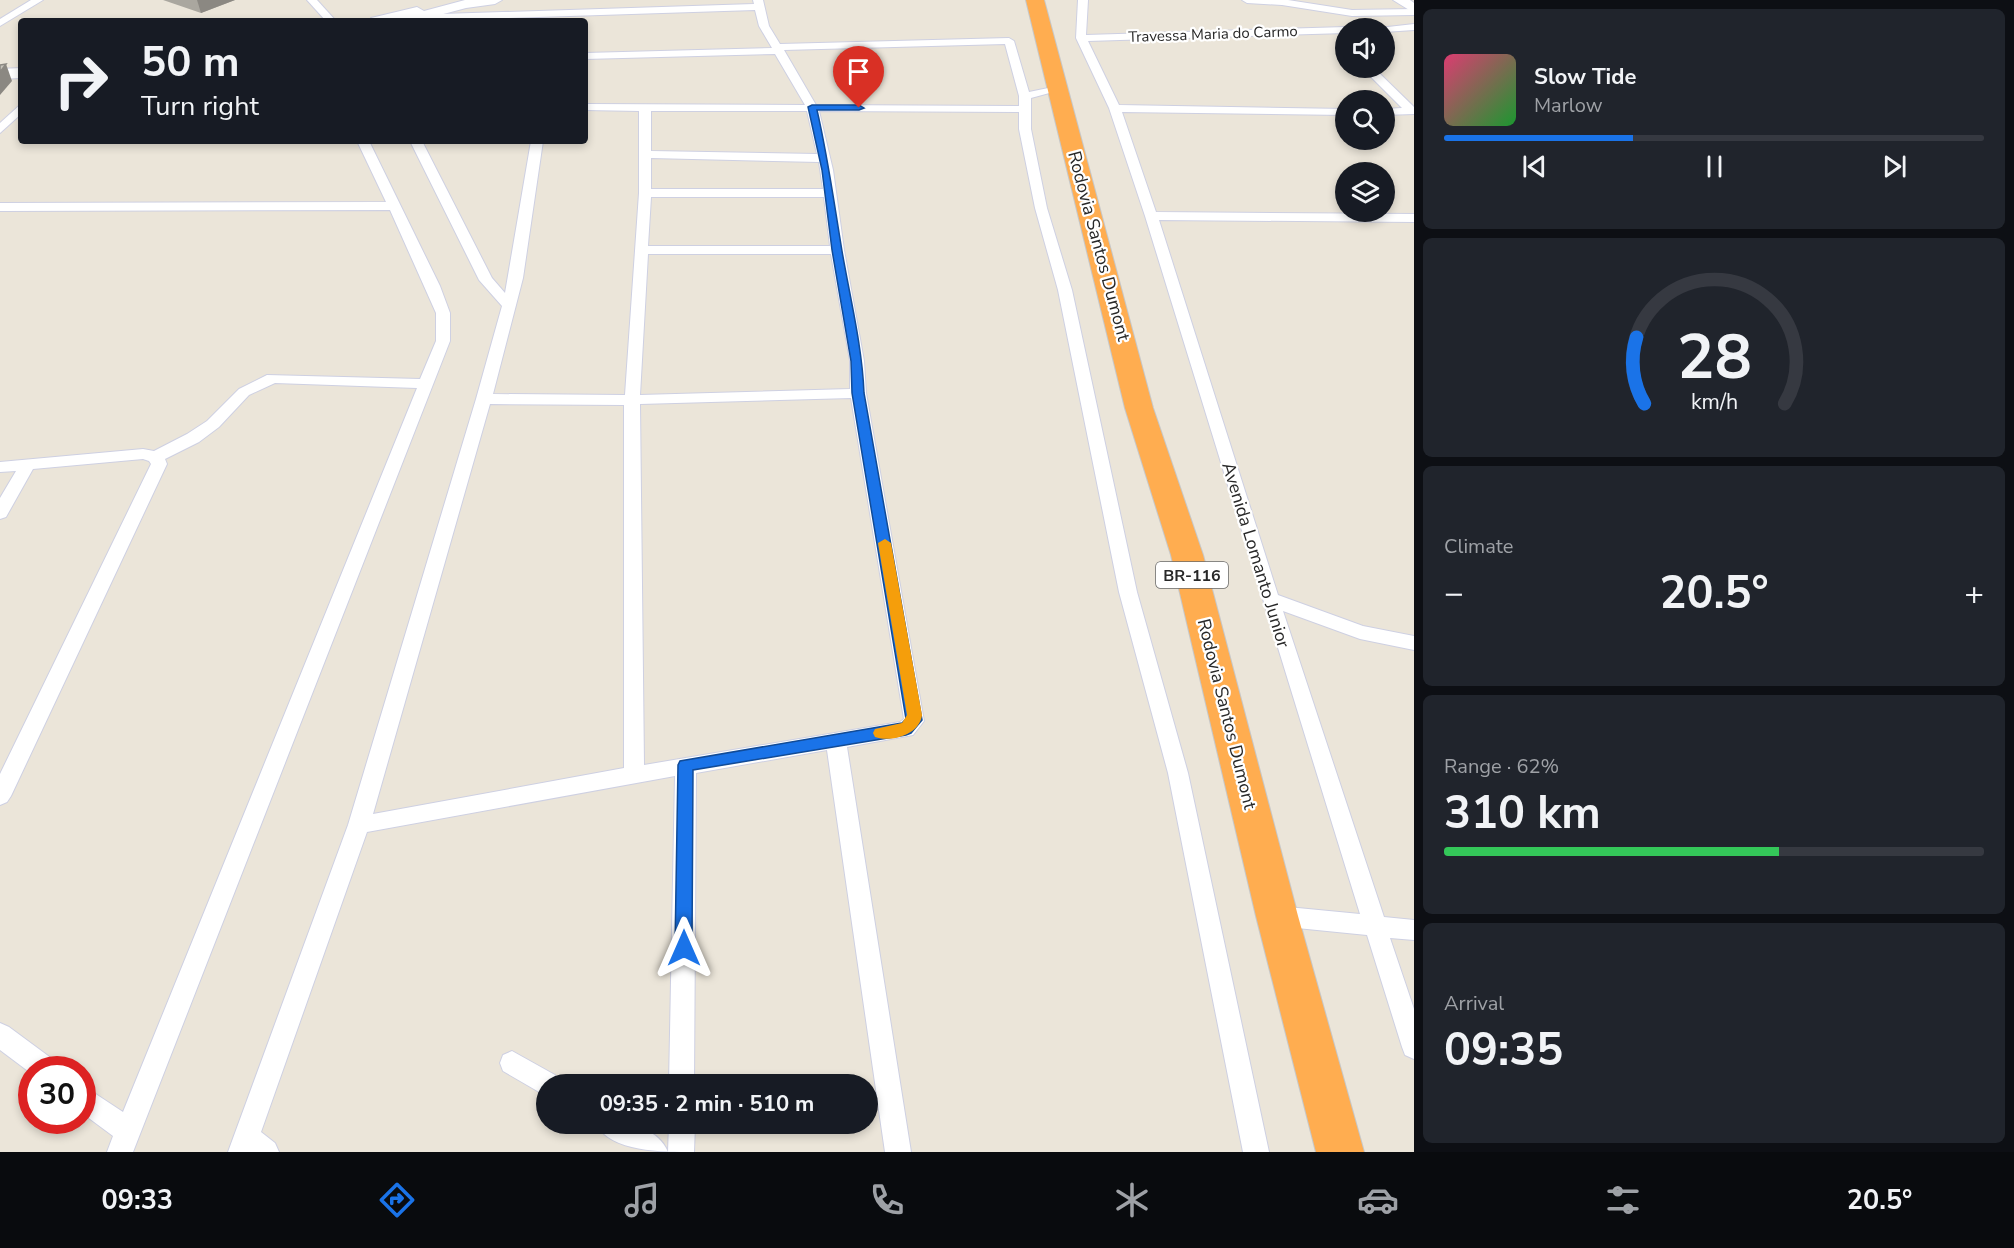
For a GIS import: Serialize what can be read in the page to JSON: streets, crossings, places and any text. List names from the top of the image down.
{
  "streets": {
    "highway": ["Rodovia Santos Dumont", "BR-116"],
    "street": ["Travessa Maria do Carmo", "Avenida Lomanto Junior"]
  },
  "crossings": [
    ["Travessa Maria do Carmo", "Avenida Lomanto Junior"]
  ],
  "page": {
    "turn": ["50 m", "Turn right"],
    "song": ["Slow Tide", "Marlow"],
    "tile": [
      "Climate",
      ["Range · 62%", "310 km"],
      ["Arrival", "09:35"]
    ],
    "heat": ["−", "20.5°", "+"],
    "limit": "30",
    "trip": "09:35 · 2 min · 510 m",
    "tabs": ["09:33", "20.5°"],
    "gauge": ["28", "km/h"]
  }
}
